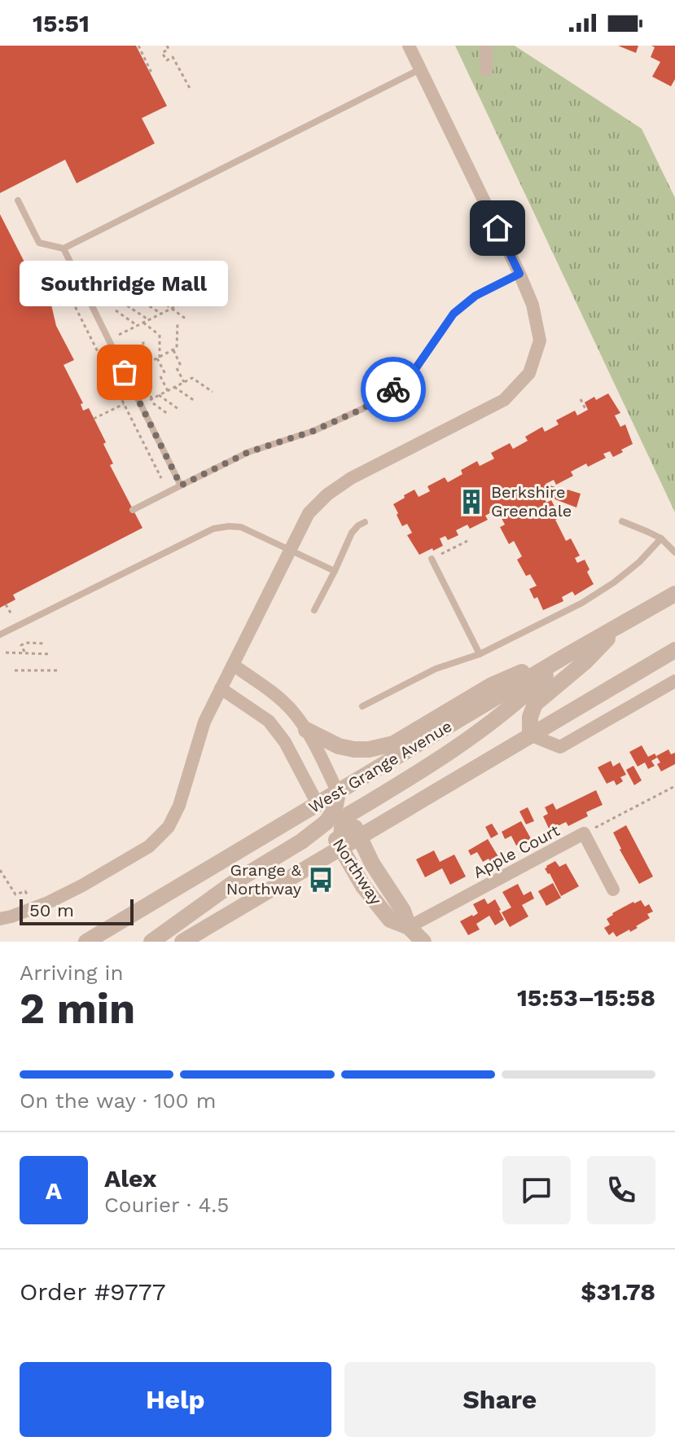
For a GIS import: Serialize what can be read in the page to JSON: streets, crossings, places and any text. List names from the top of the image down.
{
  "streets": {
    "street": ["West Grange Avenue", "Apple Court", "Northway"]
  },
  "crossings": [
    ["West Grange Avenue", "Northway"],
    ["Apple Court", "Northway"]
  ],
  "places": {
    "other": ["Southridge Mall"],
    "building": ["Berkshire Greendale"],
    "bus stop": ["Grange & Northway"]
  },
  "scale_bar": "50 m",
  "page": {
    "status": "15:51",
    "bubble": "Southridge Mall",
    "scale": "50 m",
    "heading": ["2 min", "Arriving in", "15:53–15:58"],
    "panel": [
      "Alex",
      "Courier · 4.5",
      "Order #9777",
      "$31.78"
    ],
    "bar": "On the way · 100 m",
    "round": "A",
    "buttons": ["Help", "Share"]
  }
}
